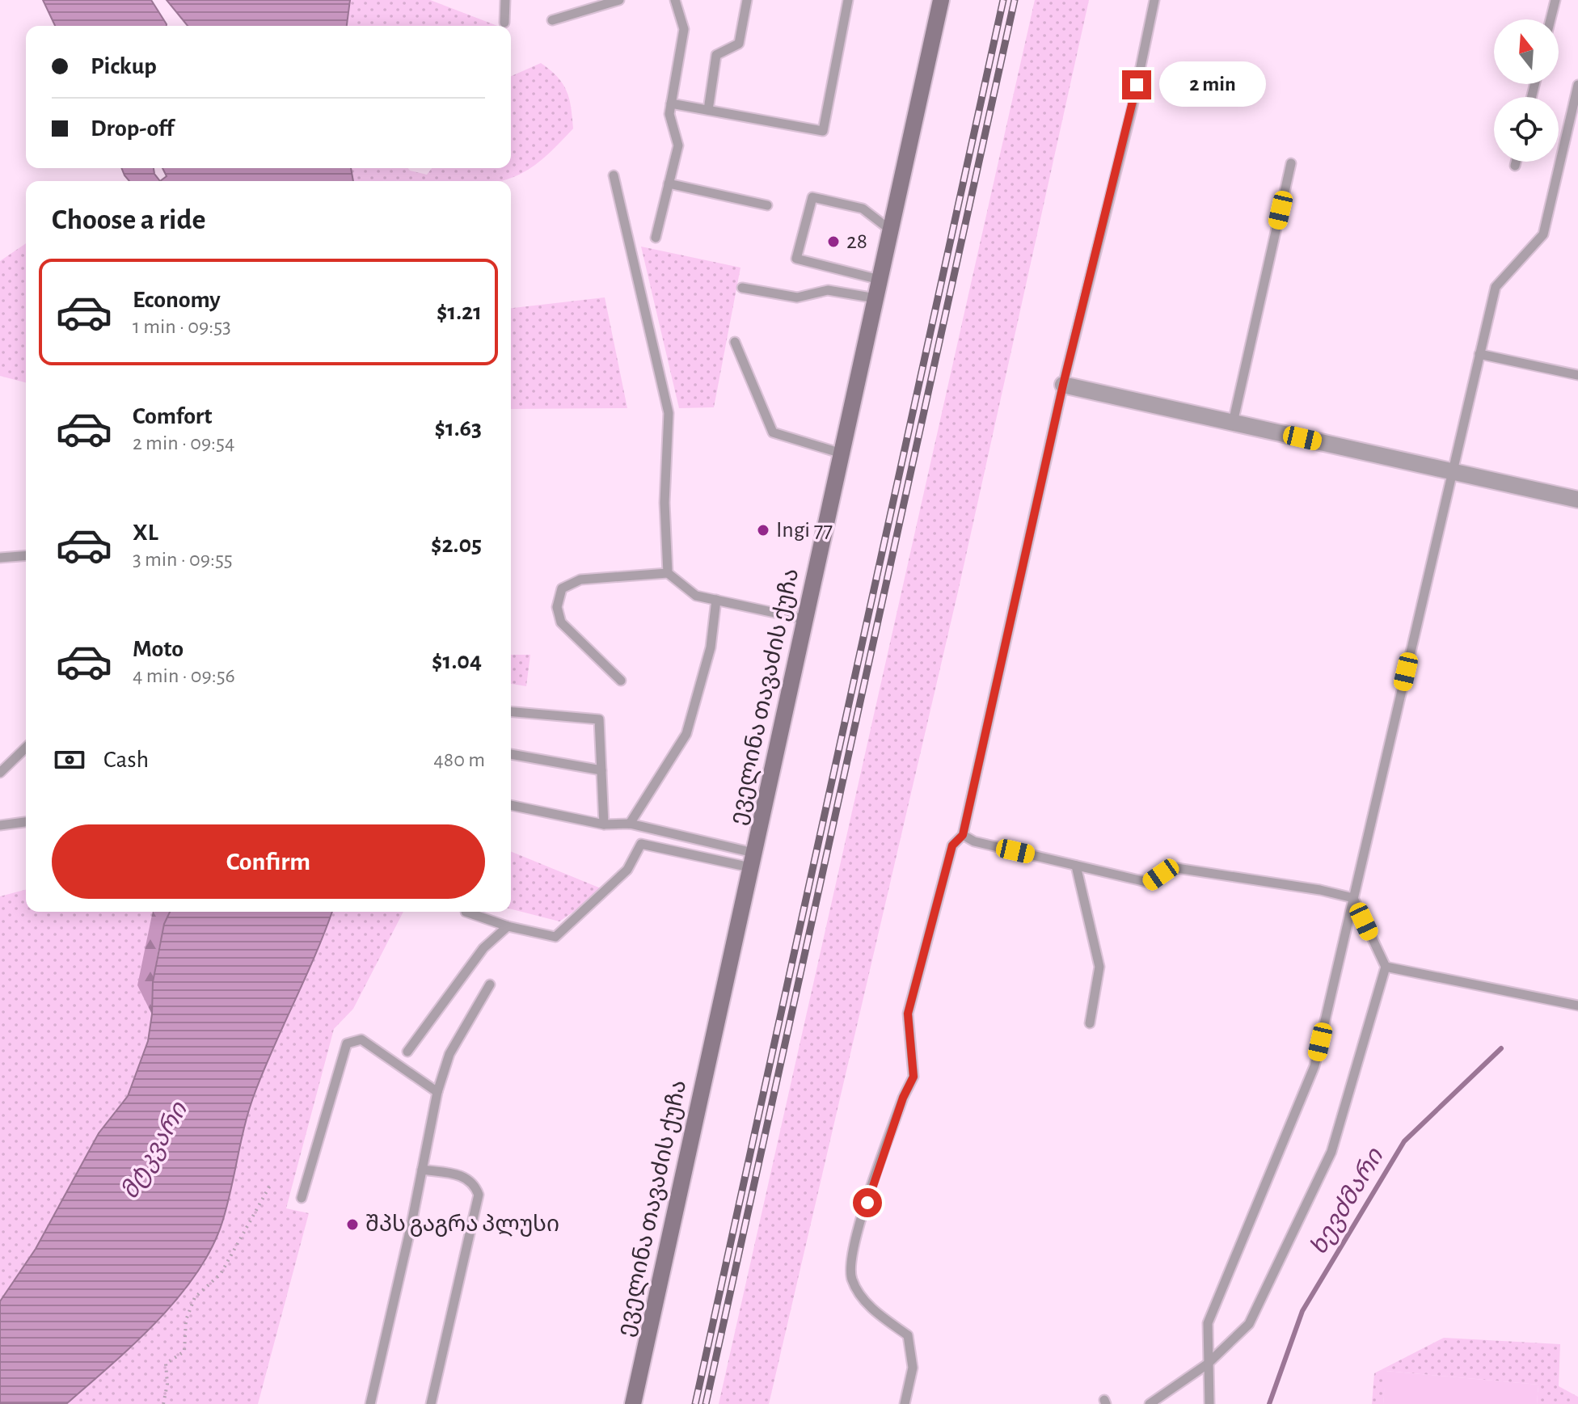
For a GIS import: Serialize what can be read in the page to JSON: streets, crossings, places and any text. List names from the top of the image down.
{
  "streets": {
    "main road": ["ეველინა თავაძის ქუჩა"]
  },
  "water": ["მტკვარი", "ხევძმარი"],
  "places": ["28", "Ingi 77", "შპს გაგრა პლუსი"],
  "north": "top",
  "page": {
    "banner": ["Pickup", "Drop-off"],
    "bubble": "2 min",
    "heading": "Choose a ride",
    "list": [
      {
        "name": "Economy",
        "note": "1 min · 09:53",
        "value": "$1.21"
      },
      {
        "name": "Comfort",
        "note": "2 min · 09:54",
        "value": "$1.63"
      },
      {
        "name": "XL",
        "note": "3 min · 09:55",
        "value": "$2.05"
      },
      {
        "name": "Moto",
        "note": "4 min · 09:56",
        "value": "$1.04"
      }
    ],
    "pay": ["Cash", "480 m"],
    "buttons": "Confirm"
  }
}
